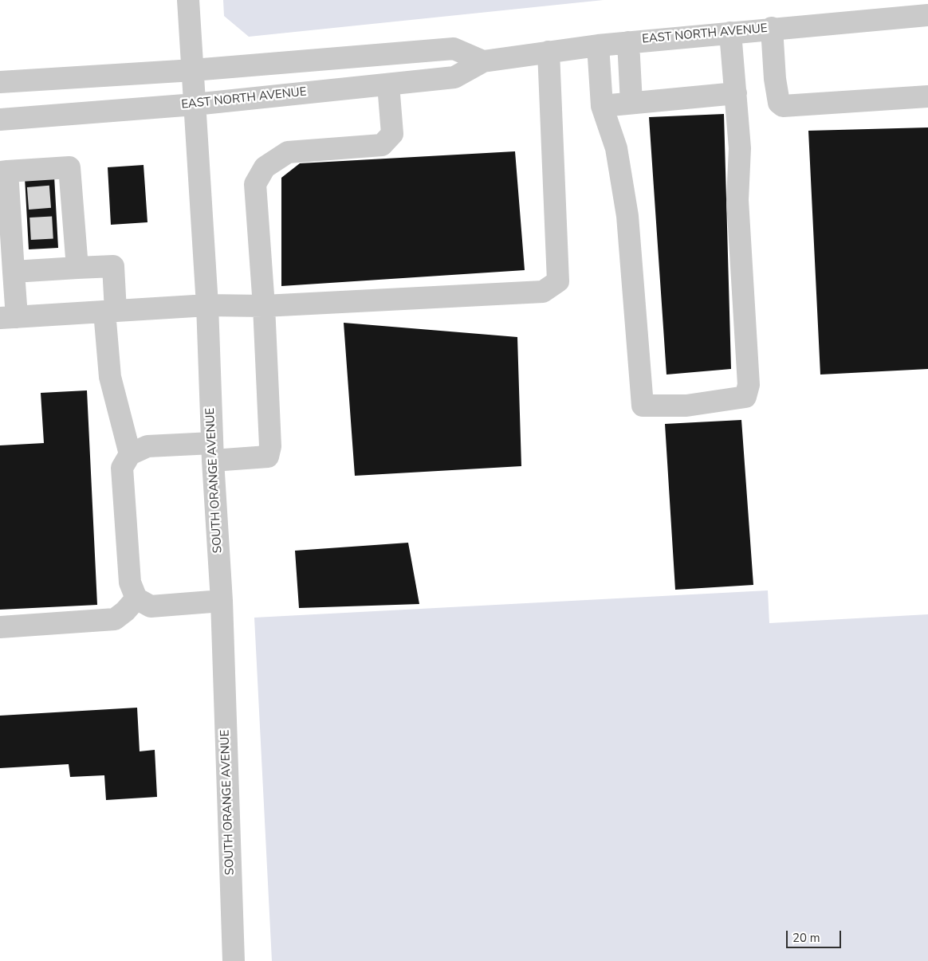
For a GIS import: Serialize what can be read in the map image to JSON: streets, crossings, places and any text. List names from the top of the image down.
{
  "streets": {
    "street": ["EAST NORTH AVENUE", "SOUTH ORANGE AVENUE"]
  },
  "crossings": [
    ["EAST NORTH AVENUE", "SOUTH ORANGE AVENUE"]
  ],
  "scale_bar": "20 m"
}
